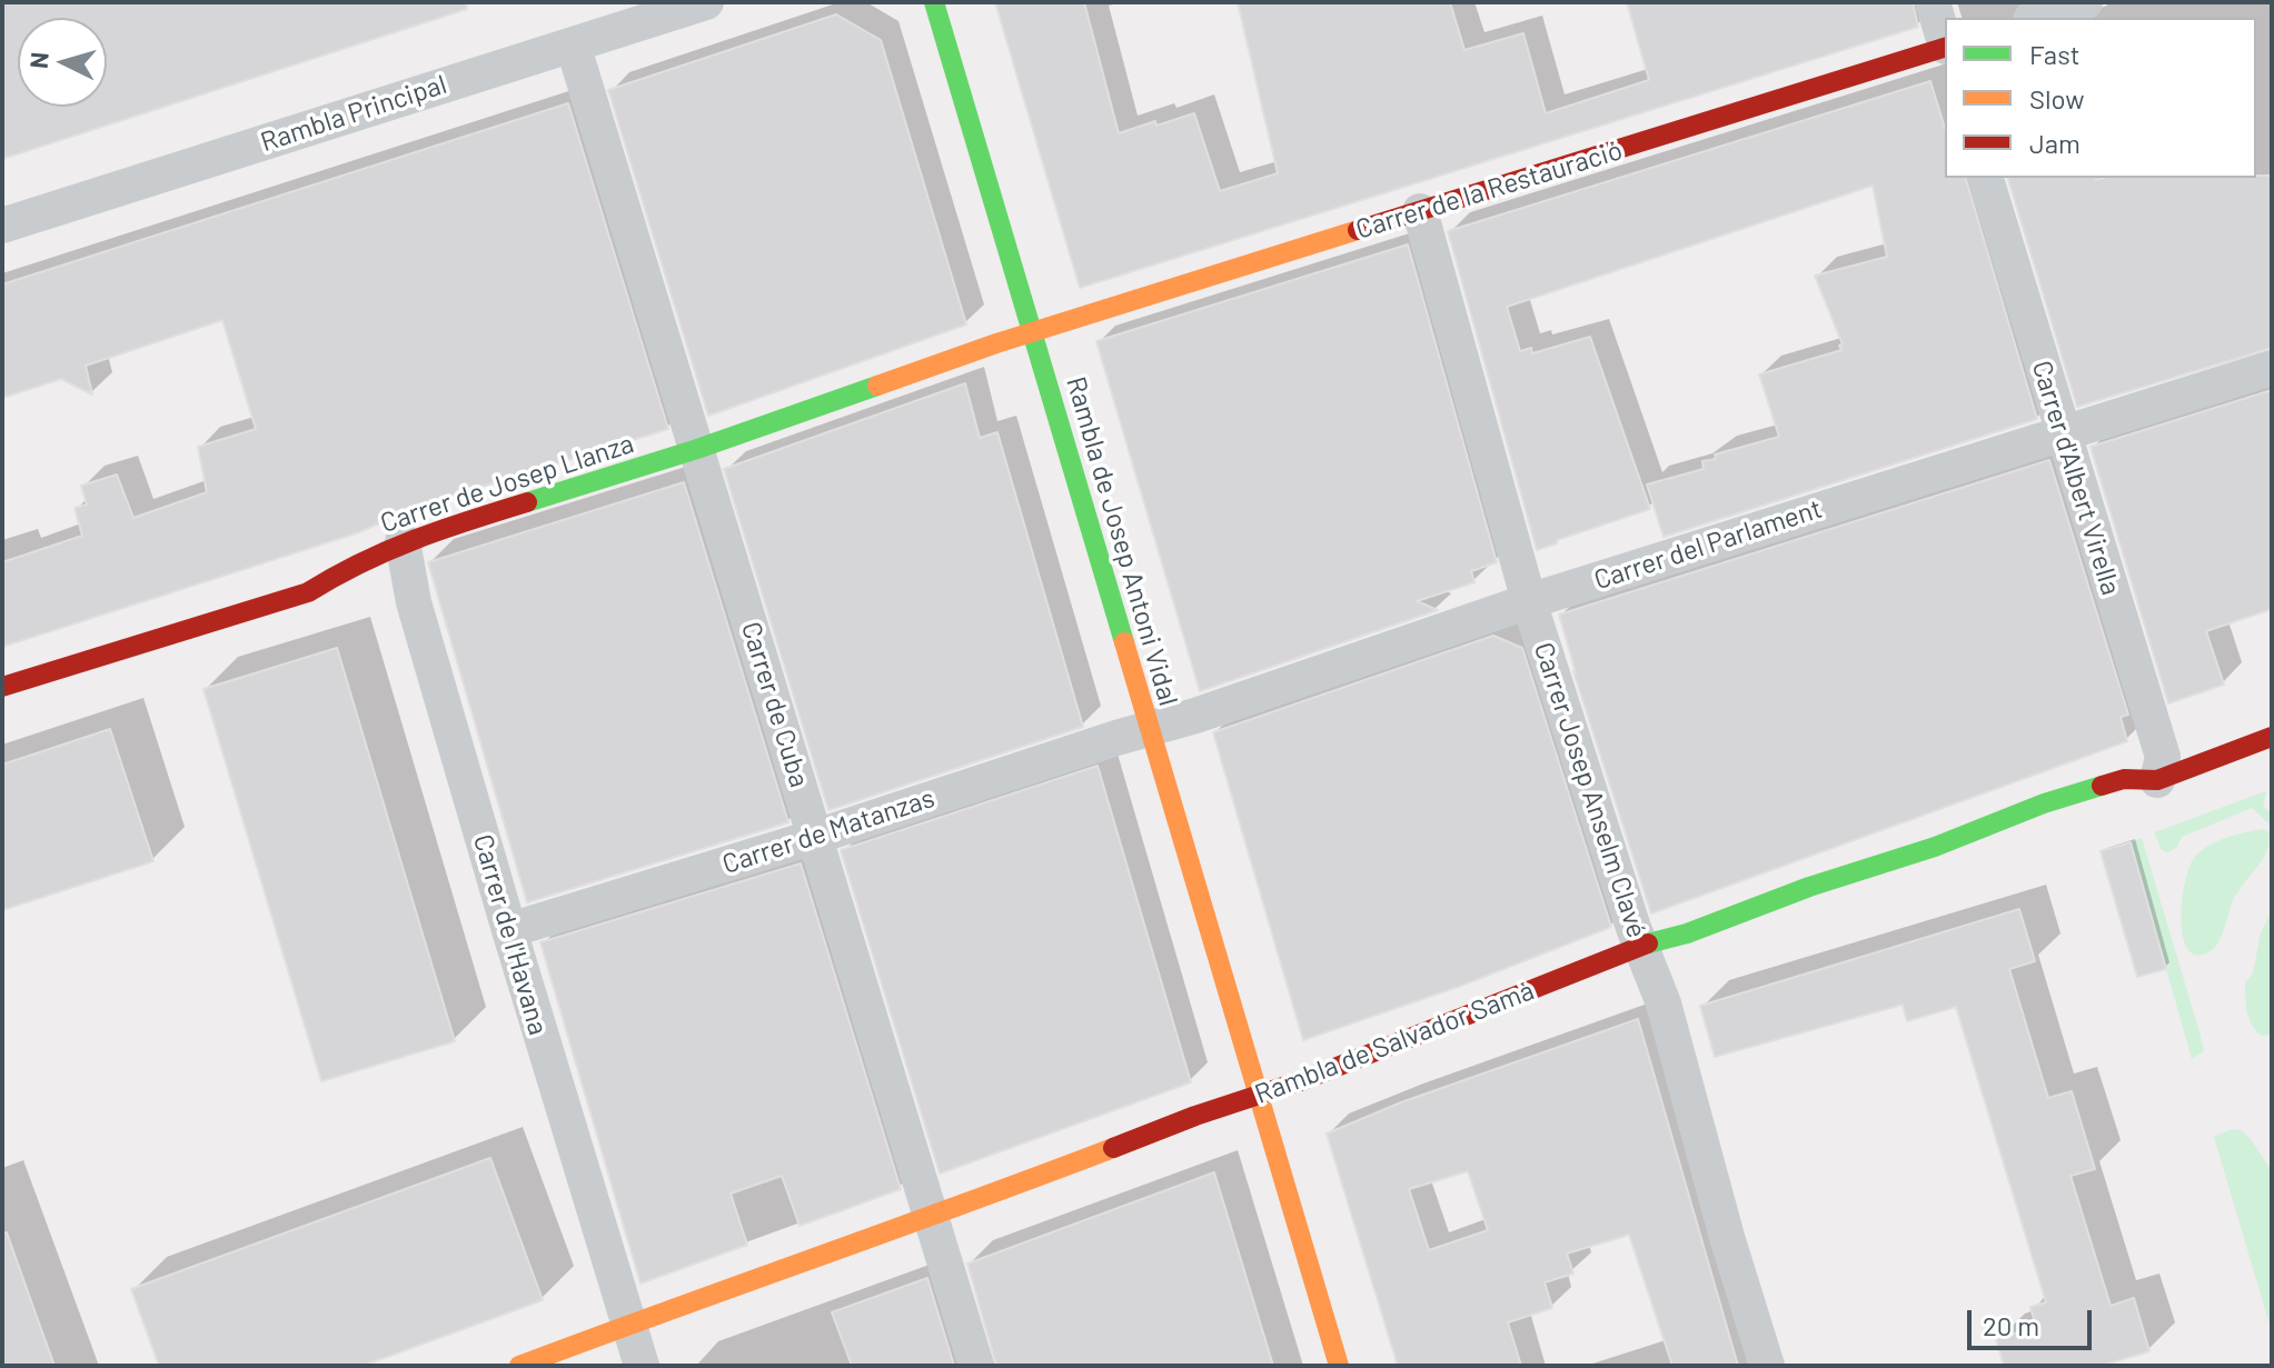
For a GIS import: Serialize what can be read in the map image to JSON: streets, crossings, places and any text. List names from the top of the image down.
{
  "streets": {
    "street": [
      "Rambla Principal",
      "Carrer de la Restauració",
      "Carrer d'Albert Virella",
      "Carrer de Josep Llanza",
      "Rambla de Josep Antoni Vidal",
      "Carrer del Parlament",
      "Carrer de Cuba",
      "Carrer Josep Anselm Clavé",
      "Carrer de Matanzas",
      "Carrer de l'Havana",
      "Rambla de Salvador Samà"
    ]
  },
  "crossings": [
    ["Rambla Principal", "Carrer de Cuba"],
    ["Carrer de la Restauració", "Carrer de Josep Llanza"],
    ["Carrer de la Restauració", "Rambla de Josep Antoni Vidal"],
    ["Carrer de la Restauració", "Carrer Josep Anselm Clavé"],
    ["Carrer d'Albert Virella", "Carrer del Parlament"],
    ["Carrer d'Albert Virella", "Rambla de Salvador Samà"],
    ["Carrer de Josep Llanza", "Rambla de Josep Antoni Vidal"],
    ["Carrer de Josep Llanza", "Carrer de Cuba"],
    ["Carrer de Josep Llanza", "Carrer de l'Havana"],
    ["Rambla de Josep Antoni Vidal", "Carrer del Parlament"],
    ["Rambla de Josep Antoni Vidal", "Carrer de Matanzas"],
    ["Rambla de Josep Antoni Vidal", "Rambla de Salvador Samà"],
    ["Carrer del Parlament", "Carrer Josep Anselm Clavé"],
    ["Carrer del Parlament", "Carrer de Matanzas"],
    ["Carrer de Cuba", "Carrer de Matanzas"],
    ["Carrer de Cuba", "Rambla de Salvador Samà"],
    ["Carrer Josep Anselm Clavé", "Rambla de Salvador Samà"],
    ["Carrer de Matanzas", "Carrer de l'Havana"],
    ["Carrer de l'Havana", "Rambla de Salvador Samà"]
  ],
  "legend": ["Fast", "Slow", "Jam"],
  "scale_bar": "20 m",
  "north": "left"
}
